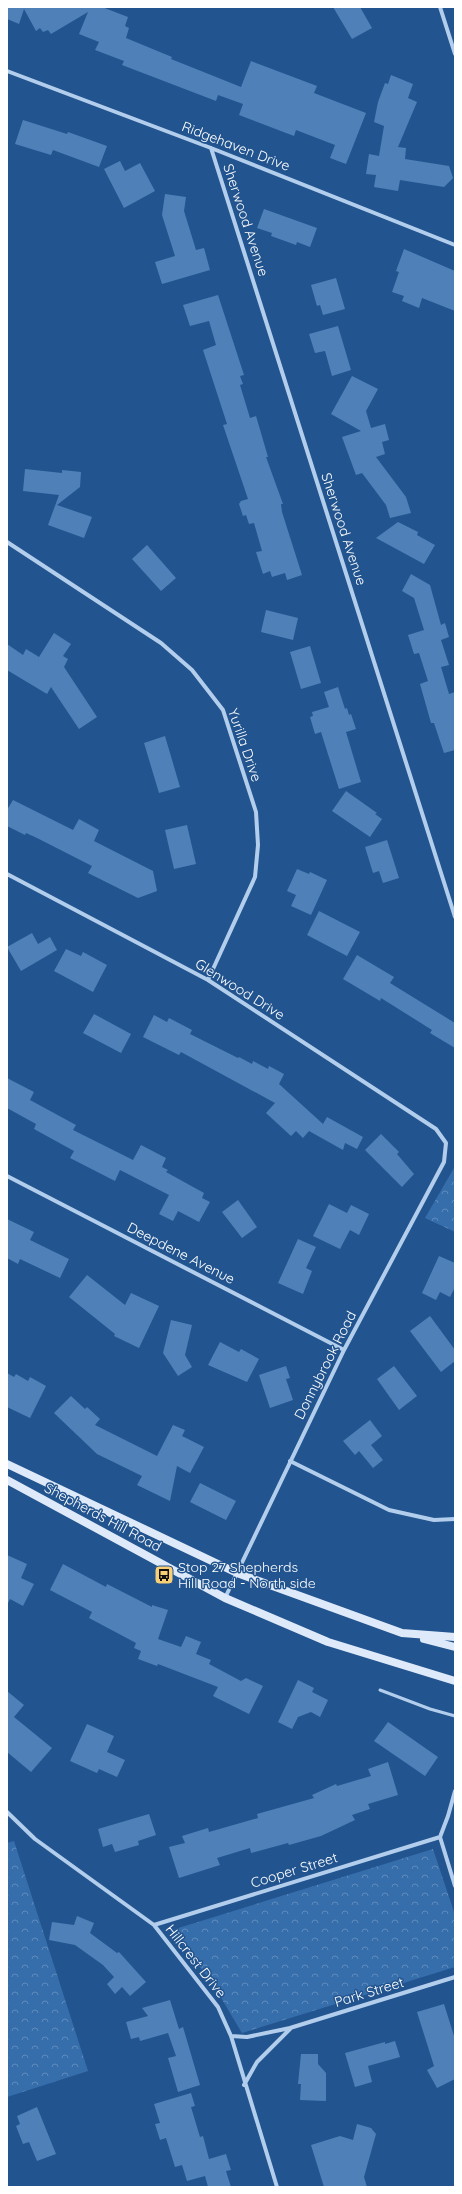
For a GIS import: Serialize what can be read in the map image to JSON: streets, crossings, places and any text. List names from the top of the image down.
{
  "streets": {
    "main road": ["Shepherds Hill Road"],
    "street": [
      "Ridgehaven Drive",
      "Sherwood Avenue",
      "Yurilla Drive",
      "Glenwood Drive",
      "Deepdene Avenue",
      "Donnybrook Road",
      "Cooper Street",
      "Hillcrest Drive",
      "Park Street"
    ]
  },
  "crossings": [
    ["Ridgehaven Drive", "Sherwood Avenue"],
    ["Yurilla Drive", "Glenwood Drive"],
    ["Glenwood Drive", "Donnybrook Road"],
    ["Deepdene Avenue", "Donnybrook Road"],
    ["Donnybrook Road", "Shepherds Hill Road"],
    ["Cooper Street", "Hillcrest Drive"],
    ["Hillcrest Drive", "Park Street"]
  ],
  "places": {
    "bus stop": ["Stop 27 Shepherds Hill Road - North side"]
  }
}
